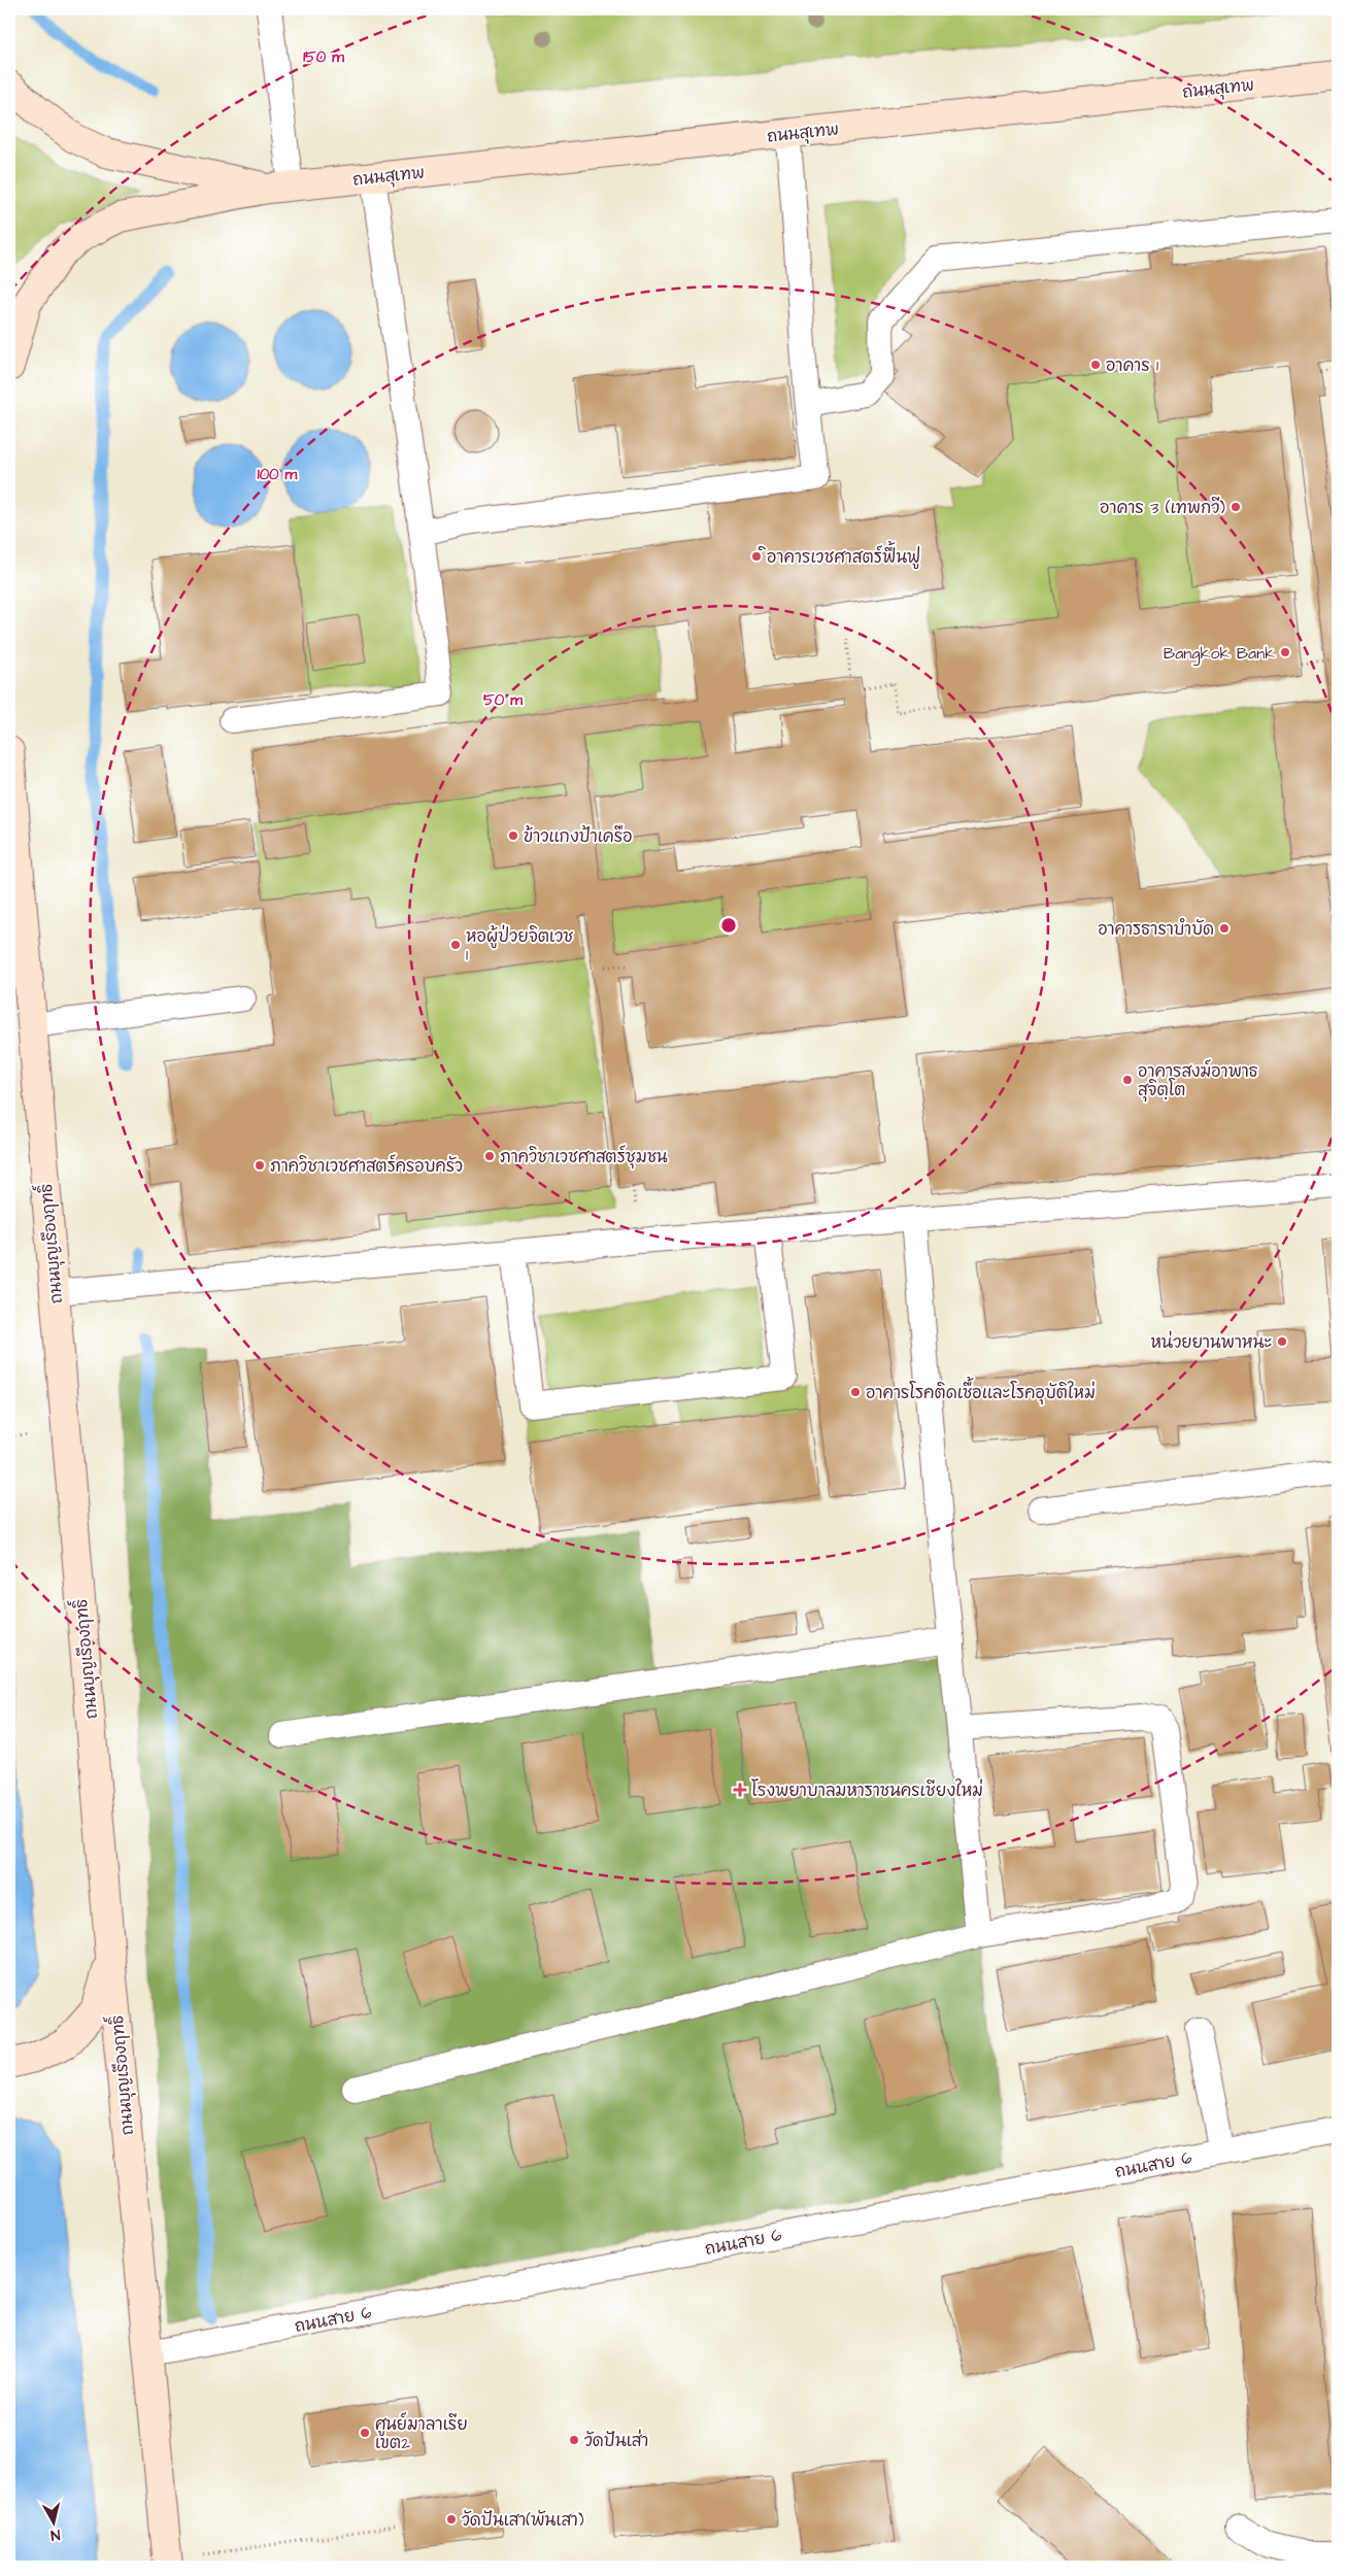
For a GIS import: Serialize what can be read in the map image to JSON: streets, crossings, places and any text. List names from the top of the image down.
{
  "streets": {
    "main road": ["ถนนสุเทพ", "ถนนบุญเรืองฤทธิ์"],
    "lane": ["ถนนสาย 6"]
  },
  "crossings": [
    ["ถนนบุญเรืองฤทธิ์", "ถนนสาย 6"]
  ],
  "places": {
    "other": [
      "อาคาร 1",
      "อาคาร 3 (เทพกวี)",
      "ิอาคารเวชศาสตร์ฟื้นฟู",
      "Bangkok Bank",
      "ข้าวแกงป้าเครือ",
      "อาคารธาราบำบัด",
      "หอผู้ป่วยจิตเวช 1",
      "อาคารสงฆ์อาพาธ สุจิตฺโต",
      "ภาควิชาเวชศาสตร์ชุมชน",
      "ภาควิชาเวชศาสตร์ครอบครัว",
      "หน่วยยานพาหนะ",
      "อาคารโรคติดเชื้อและโรคอุบัติใหม่",
      "ศูนย์มาลาเรีย เขต2",
      "วัดปันเส่า",
      "วัดปันเสา(พันเสา)"
    ],
    "health": ["โรงพยาบาลมหาราชนครเชียงใหม่"]
  },
  "north": "bottom",
  "rings": ["150 m", "100 m", "50 m"]
}
